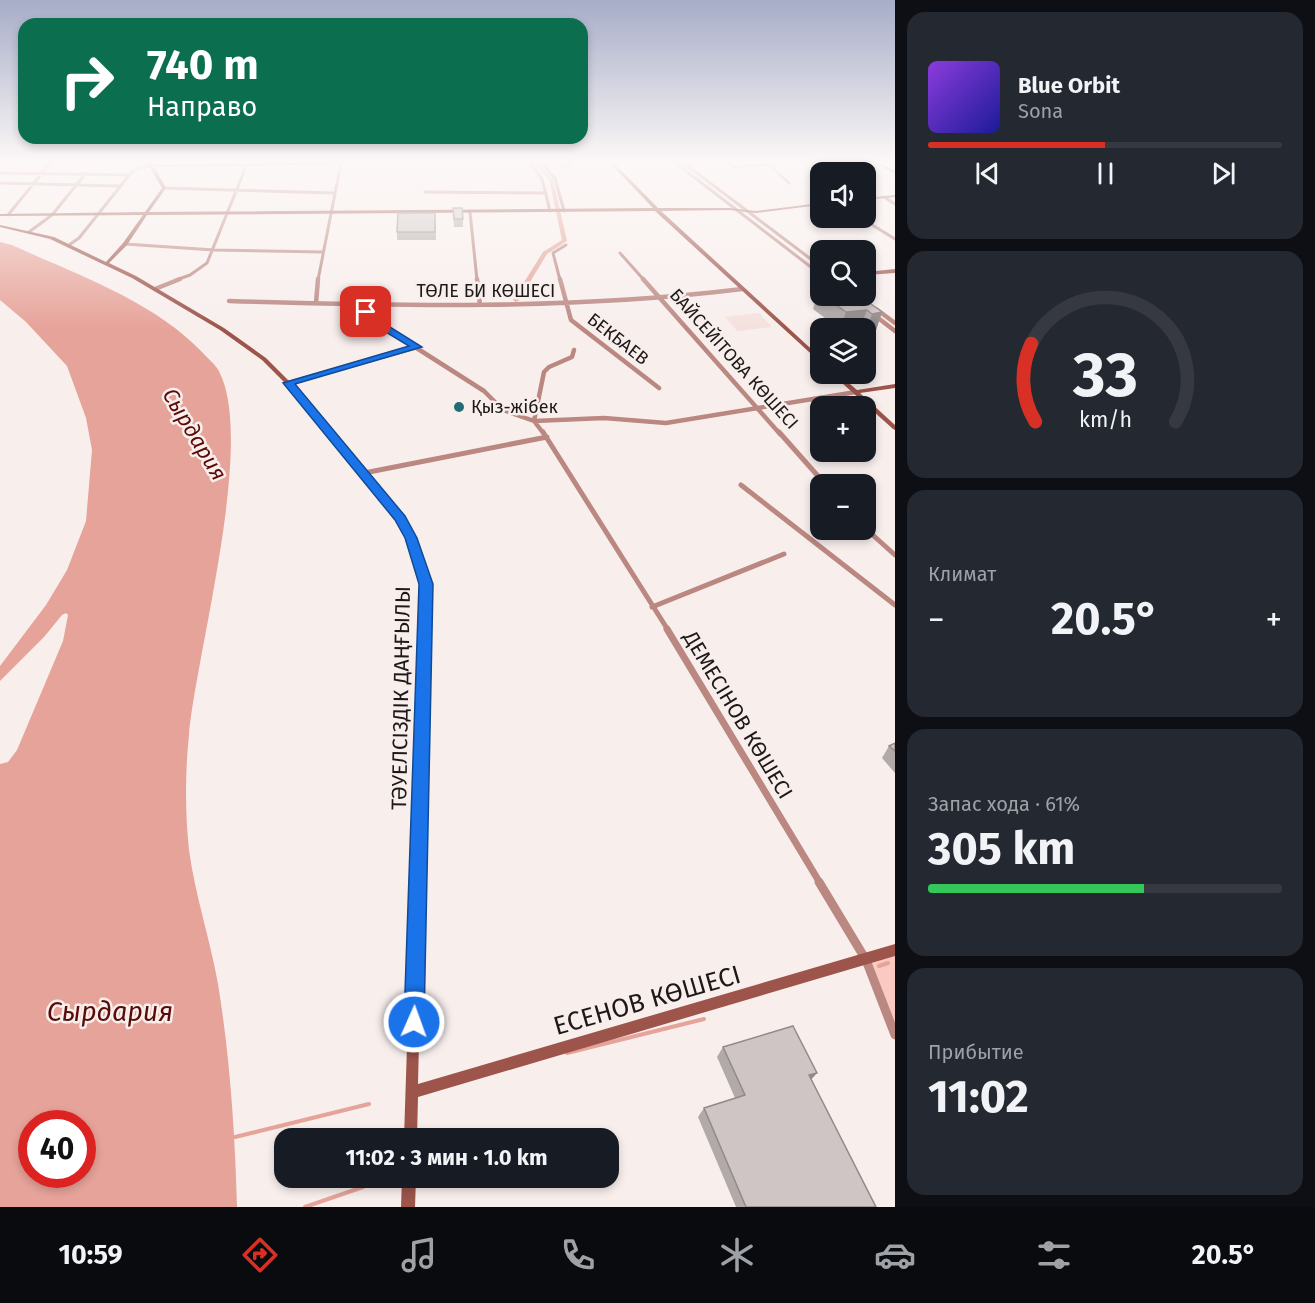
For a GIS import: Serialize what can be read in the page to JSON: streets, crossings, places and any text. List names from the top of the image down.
{
  "streets": {
    "street": [
      "ТӨЛЕ БИ КӨШЕСІ",
      "БЕКБАЕВ",
      "БАЙСЕЙІТОВА КӨШЕСІ",
      "ТӘУЕЛСІЗДІК ДАҢҒЫЛЫ",
      "ДЕМЕСІНОВ КӨШЕСІ",
      "ЕСЕНОВ КӨШЕСІ"
    ]
  },
  "crossings": [
    ["ТӨЛЕ БИ КӨШЕСІ", "БЕКБАЕВ"],
    ["ТӨЛЕ БИ КӨШЕСІ", "БАЙСЕЙІТОВА КӨШЕСІ"],
    ["ТӘУЕЛСІЗДІК ДАҢҒЫЛЫ", "ЕСЕНОВ КӨШЕСІ"],
    ["ДЕМЕСІНОВ КӨШЕСІ", "ЕСЕНОВ КӨШЕСІ"]
  ],
  "water": ["Сырдария"],
  "places": ["Қыз-жібек"],
  "page": {
    "turn": ["740 m", "Направо"],
    "song": ["Blue Orbit", "Sona"],
    "map_buttons": ["+", "−"],
    "tile": [
      "Климат",
      ["Запас хода · 61%", "305 km"],
      ["Прибытие", "11:02"]
    ],
    "heat": ["−", "20.5°", "+"],
    "limit": "40",
    "trip": "11:02 · 3 мин · 1.0 km",
    "tabs": ["10:59", "20.5°"],
    "gauge": ["33", "km/h"]
  }
}
